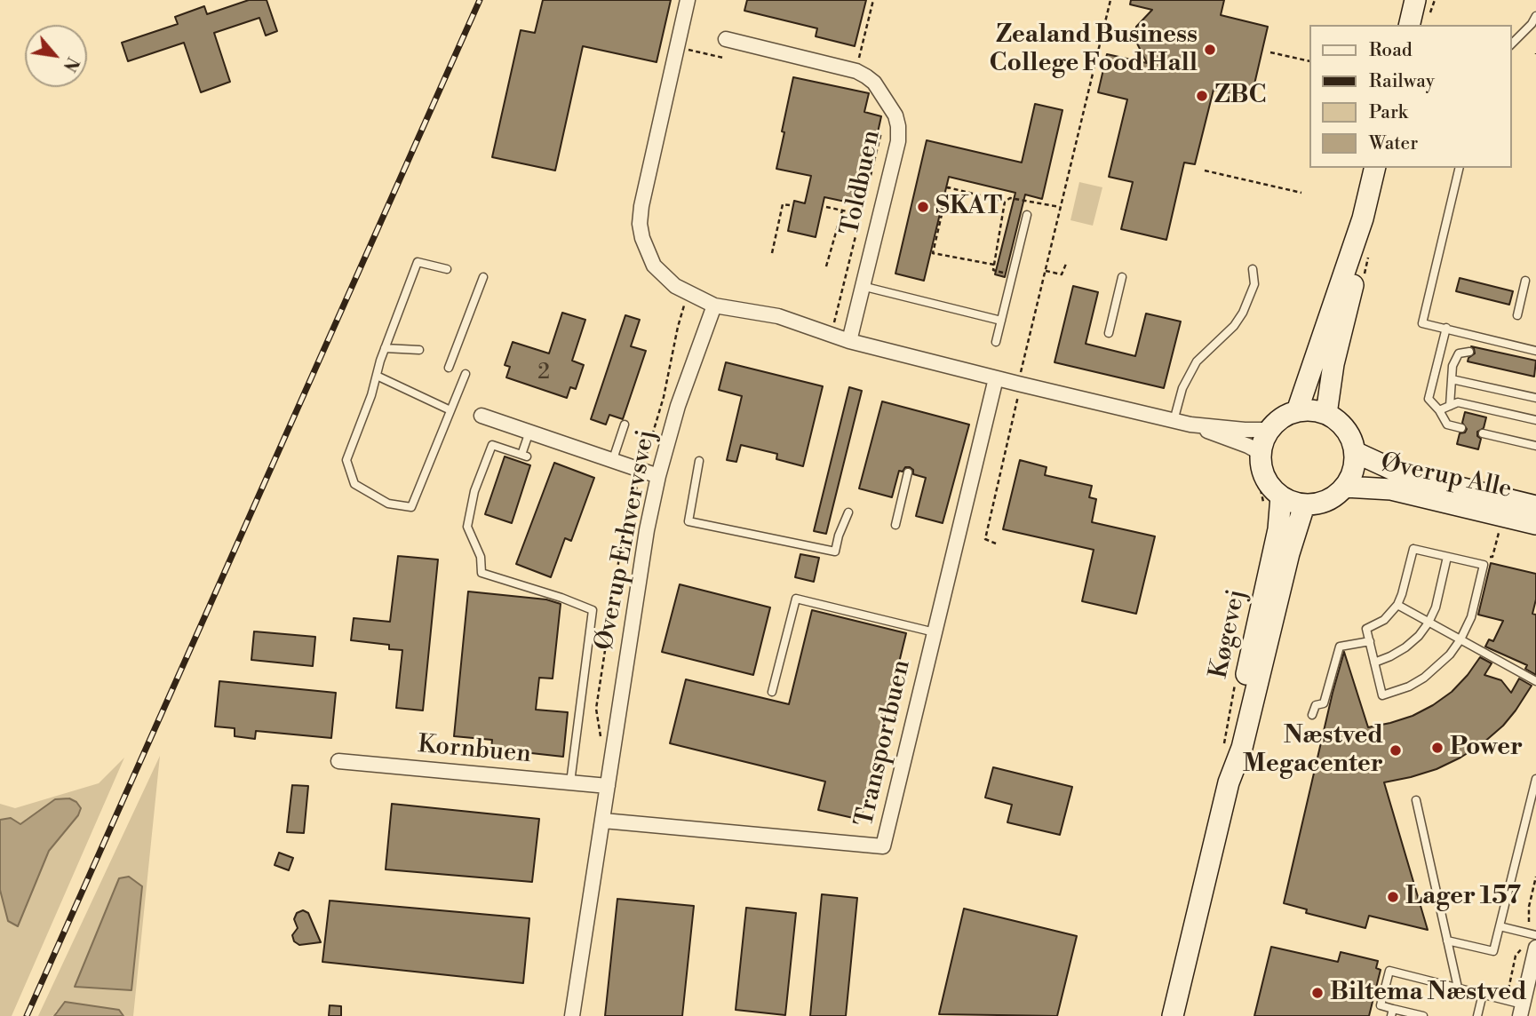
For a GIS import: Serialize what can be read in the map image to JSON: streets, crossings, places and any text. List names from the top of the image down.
{
  "streets": {
    "street": [
      "Toldbuen",
      "Øverup Alle",
      "Øverup Erhvervsvej",
      "Køgevej",
      "Transportbuen",
      "Kornbuen"
    ]
  },
  "crossings": [
    ["Øverup Alle", "Køgevej"],
    ["Øverup Erhvervsvej", "Transportbuen"],
    ["Øverup Erhvervsvej", "Kornbuen"]
  ],
  "places": [
    "Zealand Business College Food Hall",
    "ZBC",
    "SKAT",
    "Power",
    "Næstved Megacenter",
    "Lager 157",
    "Biltema Næstved"
  ],
  "house_numbers": ["2"],
  "legend": [
    "Road",
    "Railway",
    "Park",
    "Water"
  ],
  "north": "bottom right"
}
